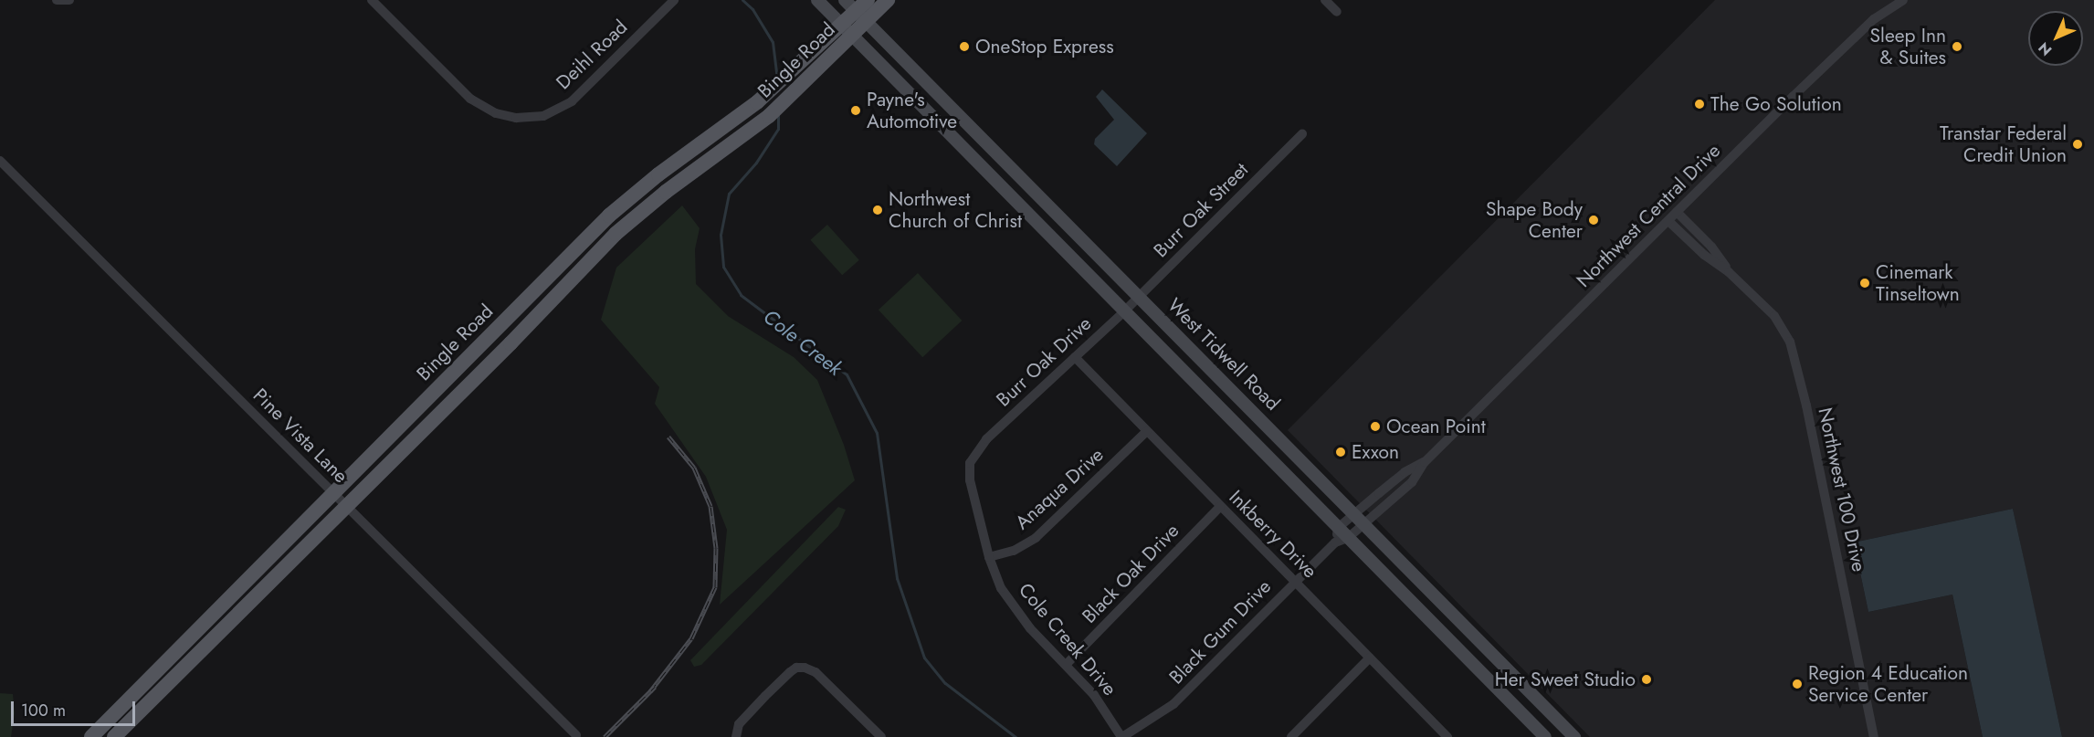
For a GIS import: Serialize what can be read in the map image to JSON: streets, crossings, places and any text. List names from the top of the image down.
{
  "streets": {
    "main road": ["Bingle Road", "West Tidwell Road"],
    "street": [
      "Deihl Road",
      "Burr Oak Street",
      "Northwest Central Drive",
      "Burr Oak Drive",
      "Pine Vista Lane",
      "Anaqua Drive",
      "Northwest 100 Drive",
      "Inkberry Drive",
      "Black Oak Drive",
      "Black Gum Drive",
      "Cole Creek Drive"
    ]
  },
  "crossings": [
    ["Bingle Road", "West Tidwell Road"],
    ["Bingle Road", "Pine Vista Lane"],
    ["Burr Oak Street", "West Tidwell Road"],
    ["Burr Oak Street", "Burr Oak Drive"],
    ["Northwest Central Drive", "West Tidwell Road"],
    ["Northwest Central Drive", "Northwest 100 Drive"],
    ["Northwest Central Drive", "Black Gum Drive"],
    ["West Tidwell Road", "Burr Oak Drive"],
    ["West Tidwell Road", "Black Gum Drive"],
    ["Burr Oak Drive", "Inkberry Drive"],
    ["Burr Oak Drive", "Cole Creek Drive"],
    ["Anaqua Drive", "Inkberry Drive"],
    ["Anaqua Drive", "Cole Creek Drive"],
    ["Inkberry Drive", "Black Oak Drive"],
    ["Inkberry Drive", "Black Gum Drive"],
    ["Black Oak Drive", "Cole Creek Drive"],
    ["Black Gum Drive", "Cole Creek Drive"]
  ],
  "water": ["Cole Creek"],
  "places": [
    "OneStop Express",
    "Sleep Inn & Suites",
    "The Go Solution",
    "Payne's Automotive",
    "Transtar Federal Credit Union",
    "Northwest Church of Christ",
    "Shape Body Center",
    "Cinemark Tinseltown",
    "Ocean Point",
    "Exxon",
    "Her Sweet Studio",
    "Region 4 Education Service Center"
  ],
  "scale_bar": "100 m",
  "north": "bottom left"
}
